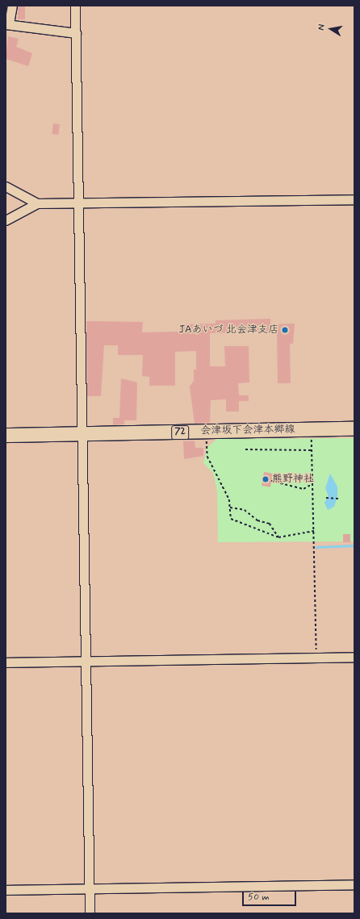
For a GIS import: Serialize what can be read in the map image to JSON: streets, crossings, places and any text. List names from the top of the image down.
{
  "streets": {
    "main road": ["会津坂下会津本郷線", "72"]
  },
  "places": ["JAあいづ 北会津支店", "熊野神社"],
  "scale_bar": "50 m",
  "north": "left"
}
